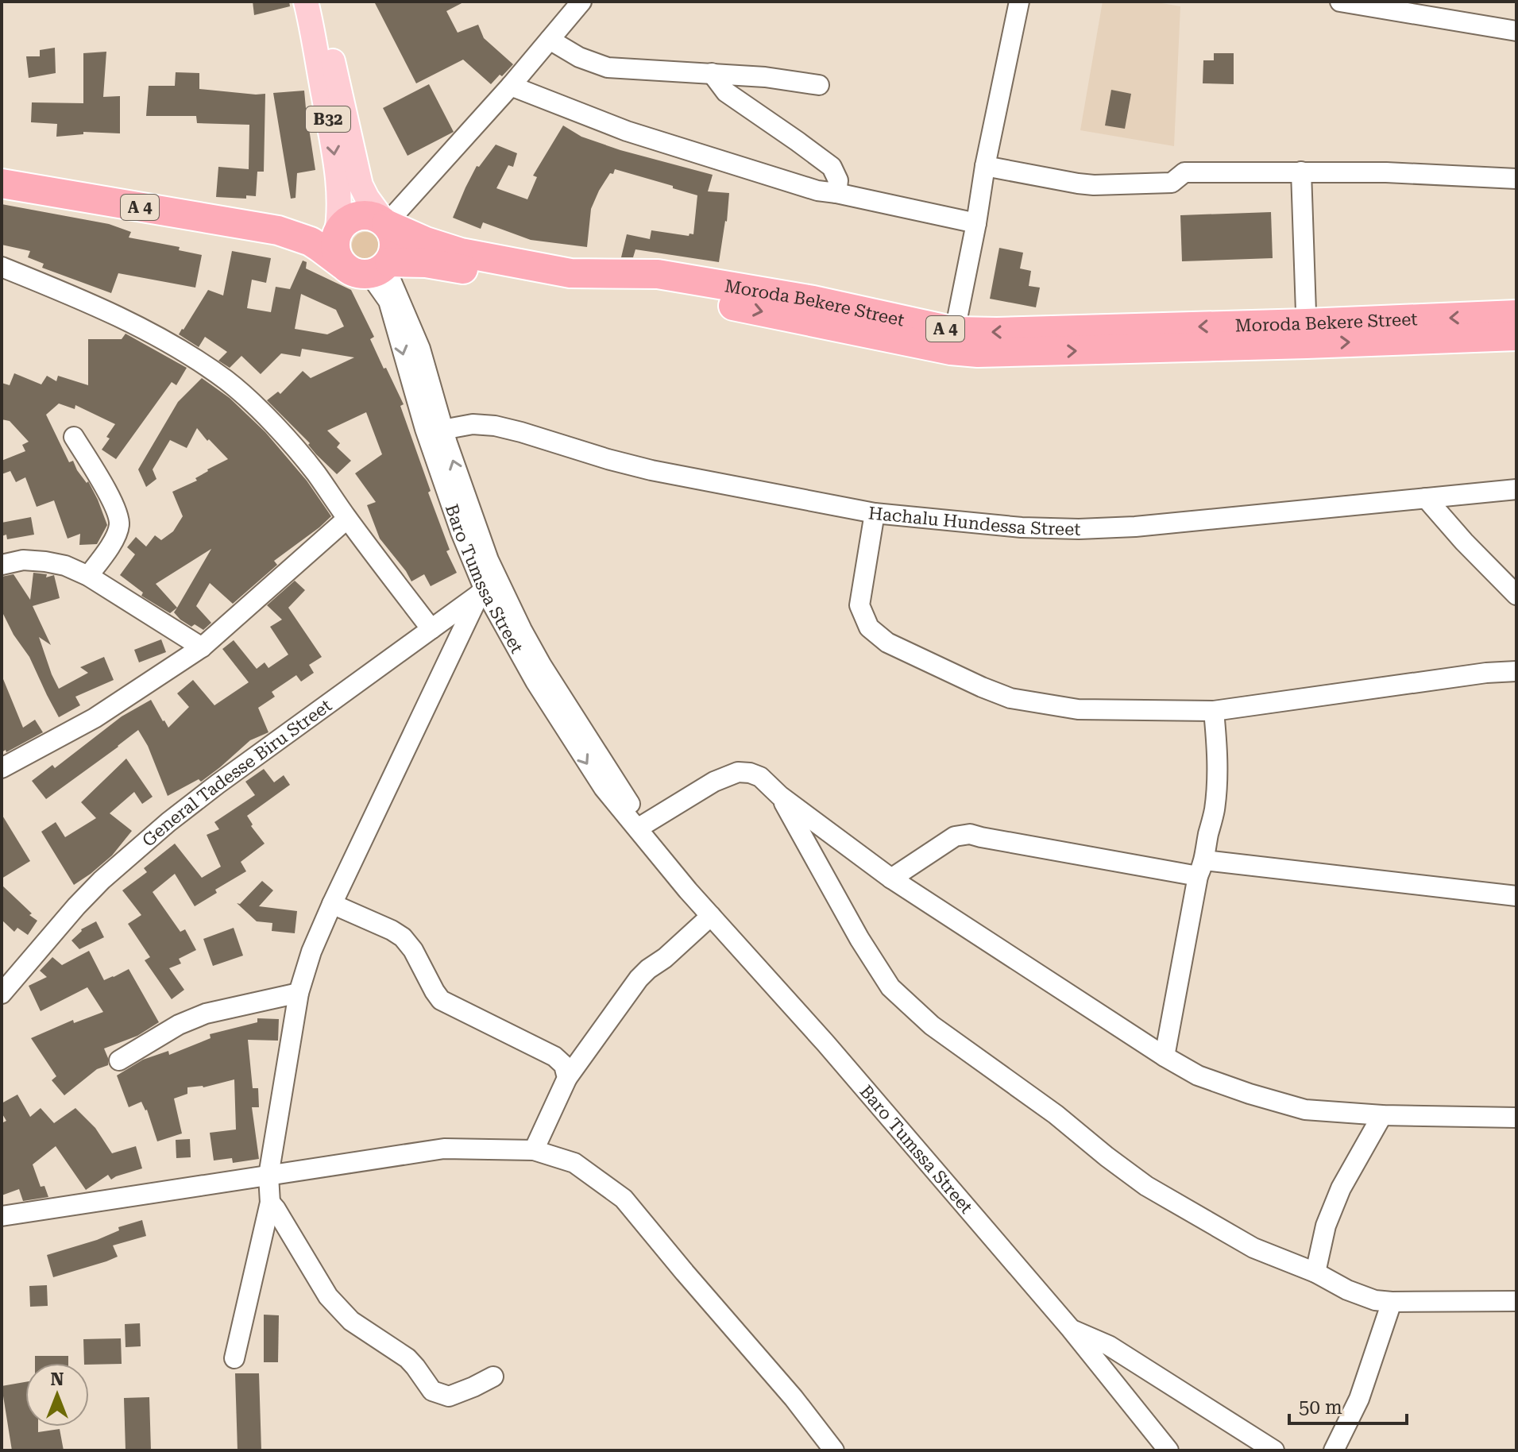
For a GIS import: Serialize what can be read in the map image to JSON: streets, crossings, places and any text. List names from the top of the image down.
{
  "streets": {
    "highway": ["B32", "A 4", "Moroda Bekere Street"],
    "street": ["Hachalu Hundessa Street", "Baro Tumssa Street", "General Tadesse Biru Street"]
  },
  "crossings": [
    ["B32", "A 4"],
    ["B32", "Moroda Bekere Street"],
    ["B32", "Baro Tumssa Street"],
    ["A 4", "Moroda Bekere Street"],
    ["A 4", "Baro Tumssa Street"],
    ["Moroda Bekere Street", "Baro Tumssa Street"],
    ["Hachalu Hundessa Street", "Baro Tumssa Street"],
    ["Baro Tumssa Street", "General Tadesse Biru Street"]
  ],
  "scale_bar": "50 m",
  "north": "top"
}
